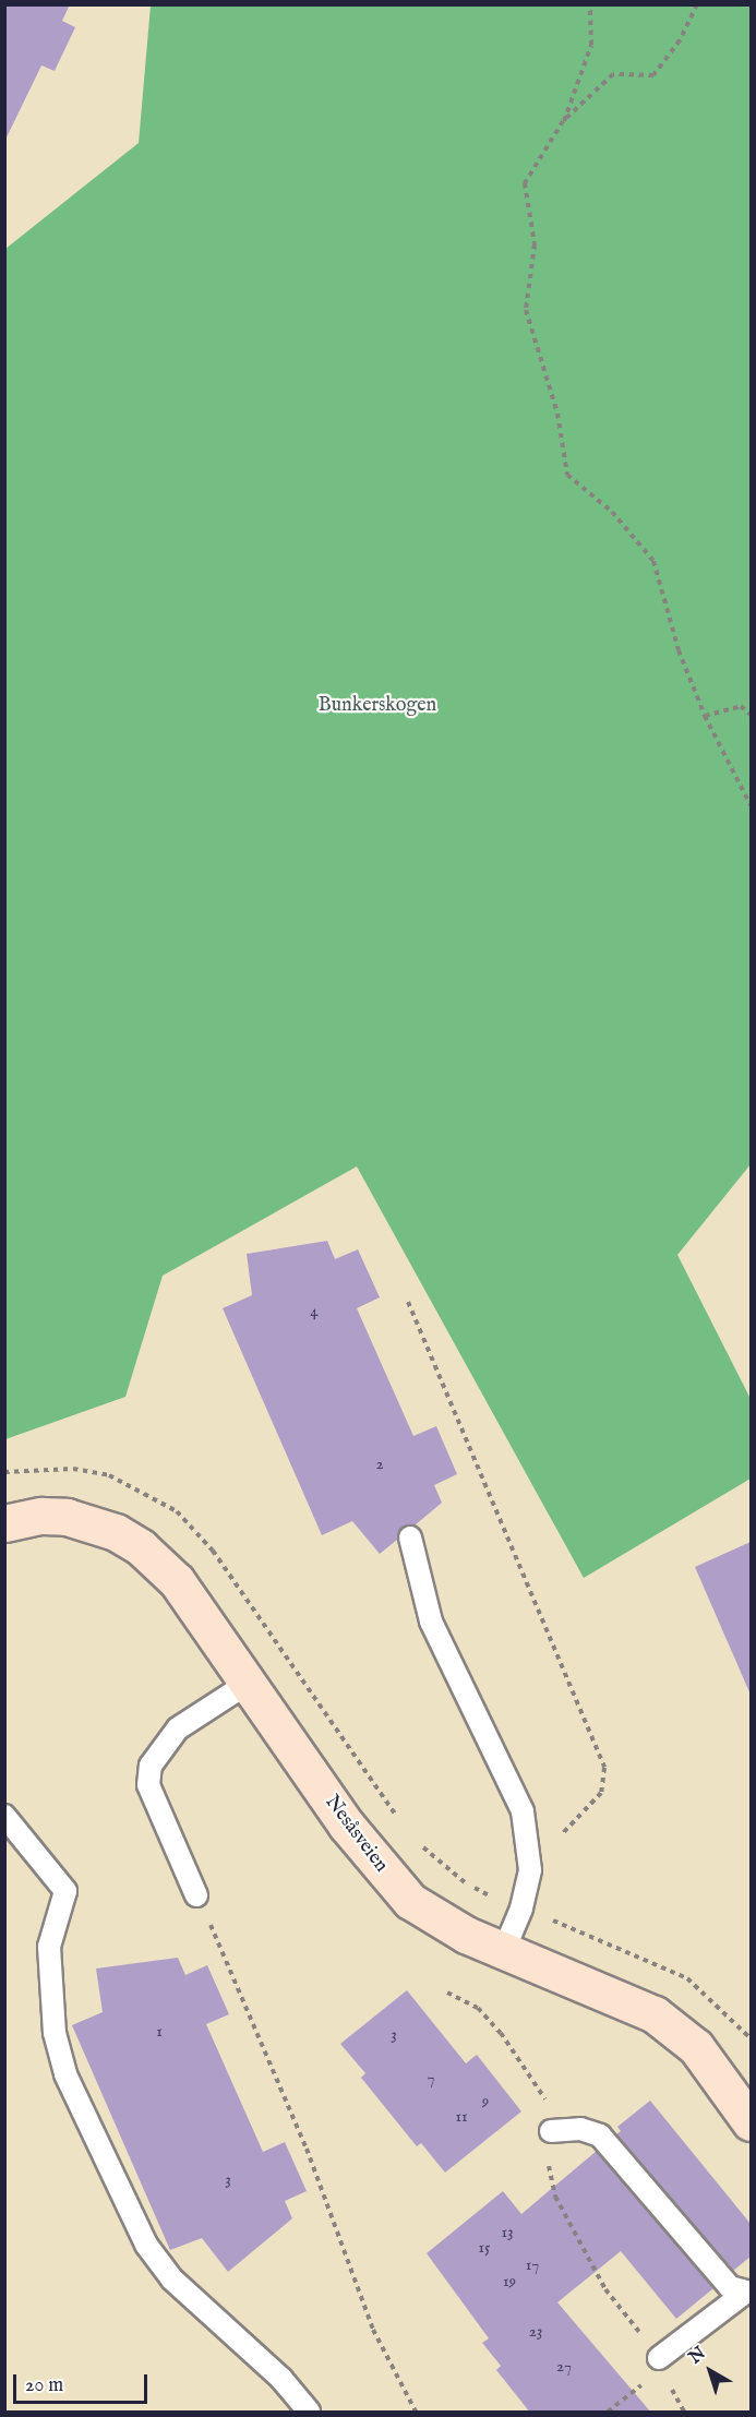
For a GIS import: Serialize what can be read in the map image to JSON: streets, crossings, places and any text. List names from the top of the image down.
{
  "streets": {
    "street": ["Nesåsveien"]
  },
  "parks": ["Bunkerskogen"],
  "house_numbers": [
    "4",
    "2",
    "1",
    "3",
    "7",
    "9",
    "11",
    "3",
    "13",
    "15",
    "17",
    "19",
    "23",
    "27"
  ],
  "scale_bar": "20 m",
  "north": "top left"
}
